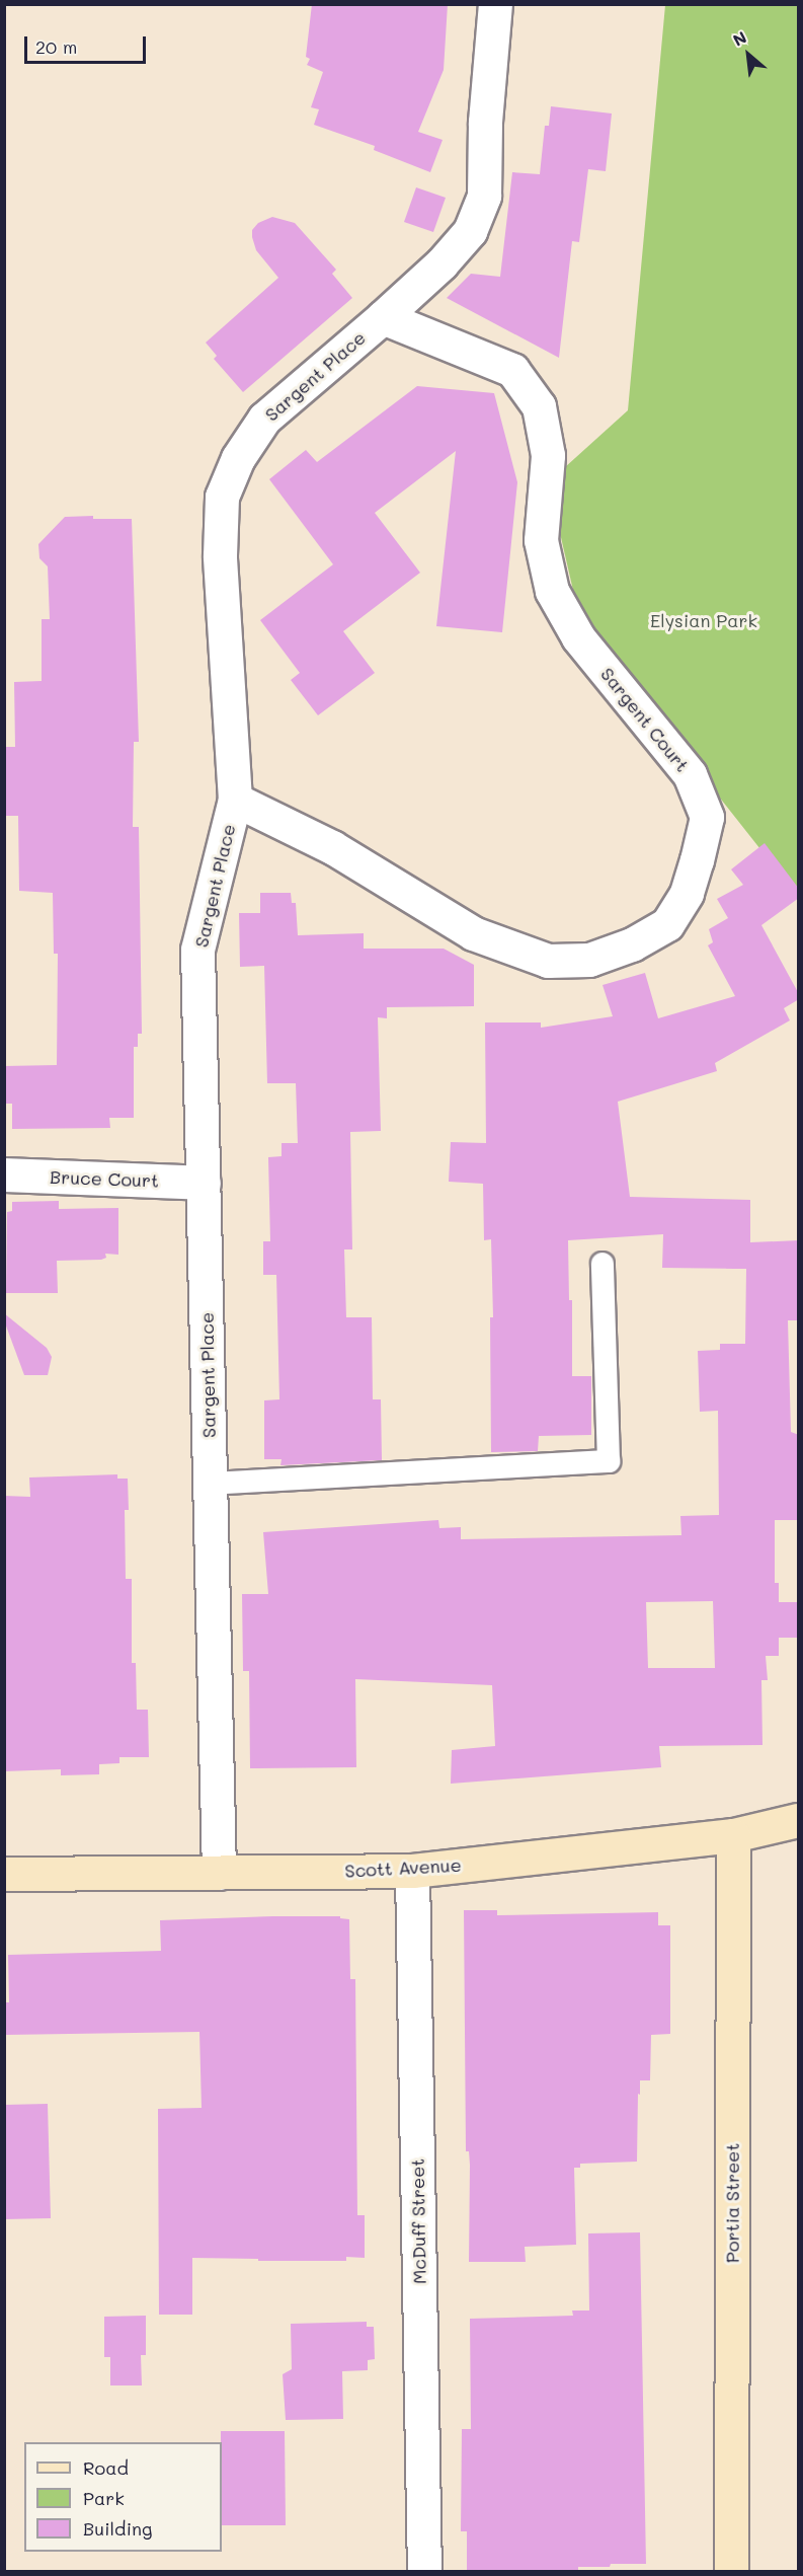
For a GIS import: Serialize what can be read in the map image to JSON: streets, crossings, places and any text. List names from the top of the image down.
{
  "streets": {
    "street": [
      "Sargent Place",
      "Sargent Court",
      "Bruce Court",
      "Scott Avenue",
      "Portia Street",
      "McDuff Street"
    ]
  },
  "crossings": [
    ["Sargent Place", "Sargent Court"],
    ["Sargent Place", "Bruce Court"],
    ["Sargent Place", "Scott Avenue"],
    ["Scott Avenue", "Portia Street"],
    ["Scott Avenue", "McDuff Street"]
  ],
  "parks": ["Elysian Park"],
  "legend": ["Road", "Park", "Building"],
  "scale_bar": "20 m",
  "north": "top left"
}
